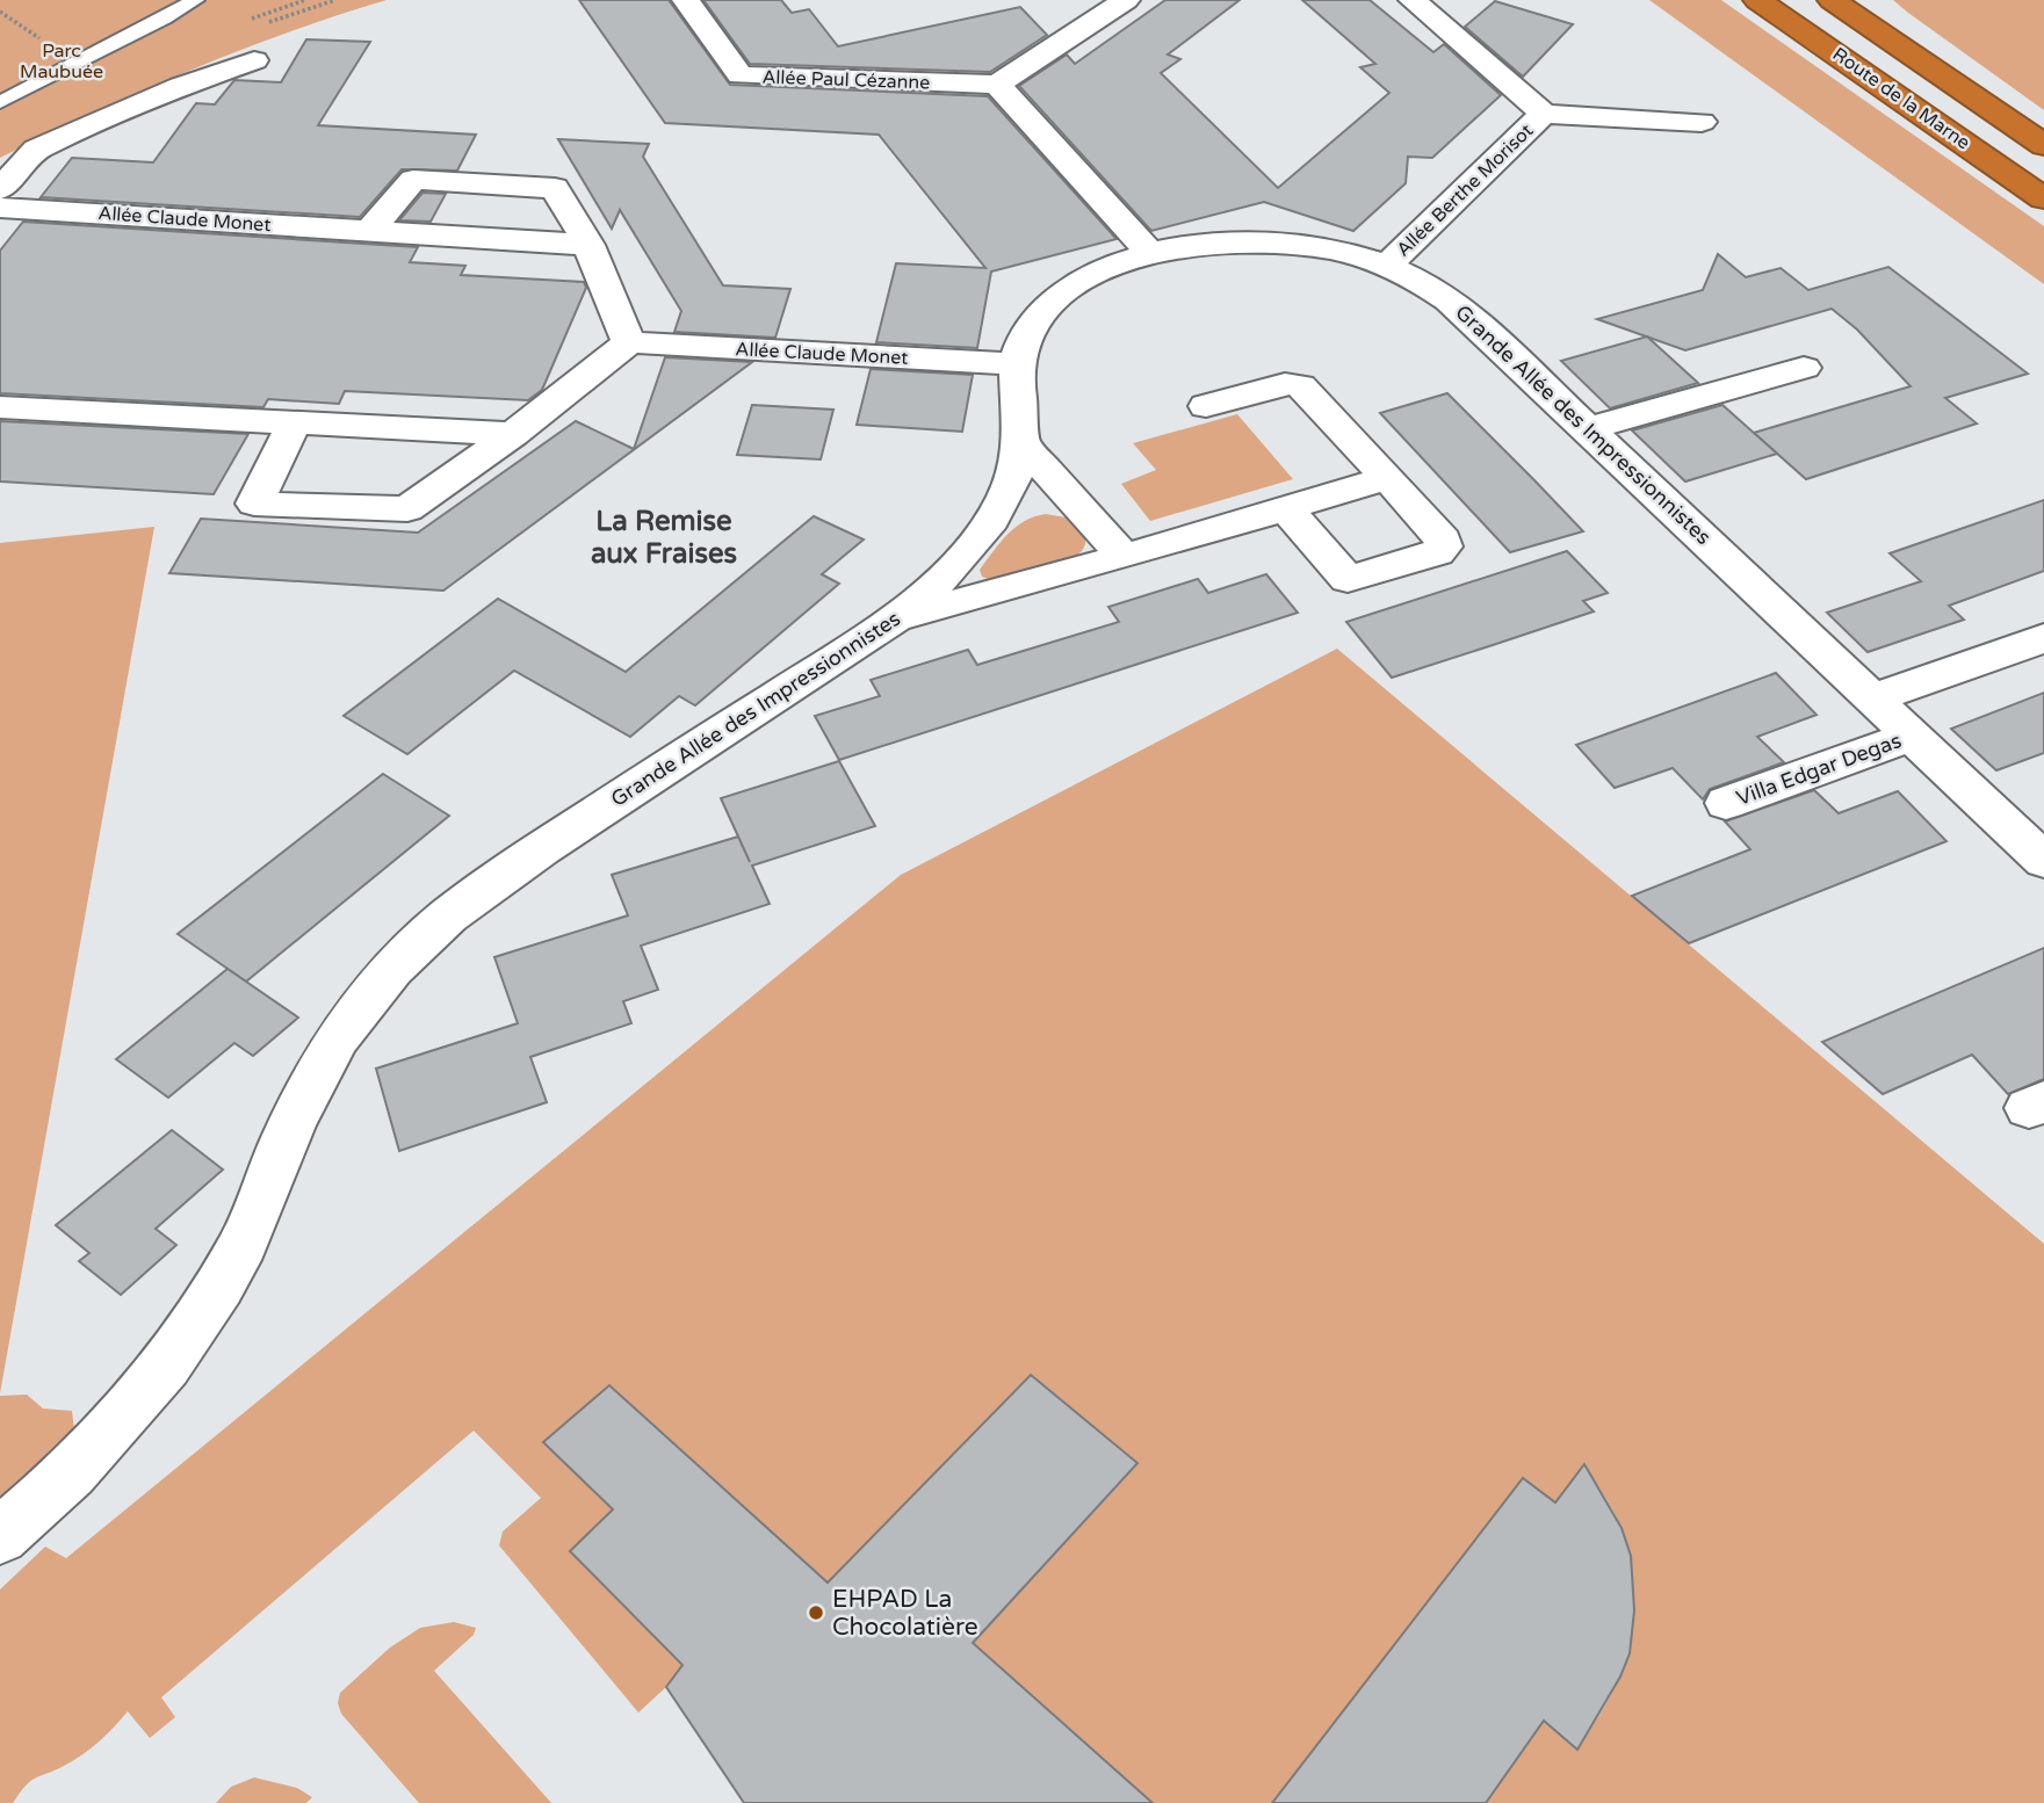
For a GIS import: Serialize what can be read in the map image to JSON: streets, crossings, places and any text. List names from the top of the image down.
{
  "streets": {
    "highway": ["Route de la Marne"],
    "street": [
      "Allée Paul Cézanne",
      "Allée Berthe Morisot",
      "Allée Claude Monet",
      "Grande Allée des Impressionnistes",
      "Villa Edgar Degas"
    ]
  },
  "crossings": [
    ["Allée Berthe Morisot", "Grande Allée des Impressionnistes"],
    ["Allée Claude Monet", "Grande Allée des Impressionnistes"],
    ["Grande Allée des Impressionnistes", "Villa Edgar Degas"]
  ],
  "districts": ["La Remise aux Fraises"],
  "parks": ["Parc Maubuée"],
  "places": ["EHPAD La Chocolatière"]
}
